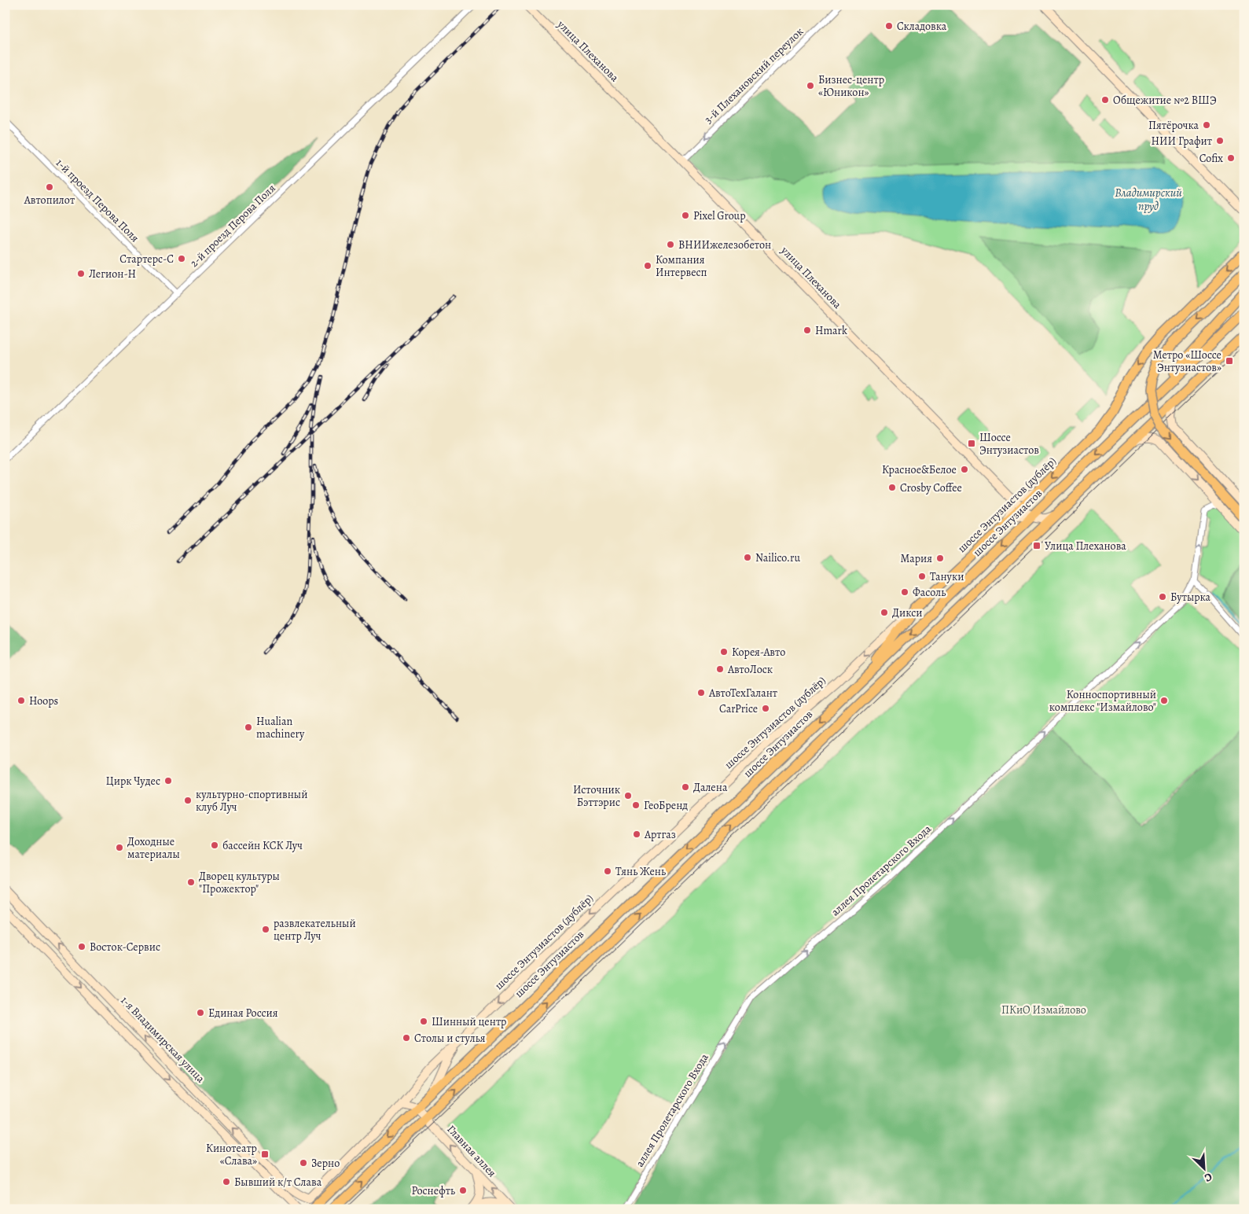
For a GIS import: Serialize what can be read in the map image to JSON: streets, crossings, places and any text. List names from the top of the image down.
{
  "streets": {
    "main road": [
      "улица Плеханова",
      "шоссе Энтузиастов (дублёр)",
      "шоссе Энтузиастов",
      "1-я Владимирская улица",
      "Главная аллея"
    ],
    "street": [
      "3-й Плехановский переулок",
      "1-й проезд Перова Поля",
      "2-й проезд Перова Поля",
      "аллея Пролетарского Входа"
    ]
  },
  "crossings": [
    ["улица Плеханова", "3-й Плехановский переулок"],
    ["улица Плеханова", "шоссе Энтузиастов (дублёр)"],
    ["улица Плеханова", "шоссе Энтузиастов"],
    ["1-й проезд Перова Поля", "2-й проезд Перова Поля"],
    ["шоссе Энтузиастов (дублёр)", "1-я Владимирская улица"],
    ["шоссе Энтузиастов", "Главная аллея"]
  ],
  "one_way": ["3-й Плехановский переулок", "аллея Пролетарского Входа", "Главная аллея"],
  "water": ["Владимирский пруд"],
  "parks": ["ПКиО Измайлово"],
  "places": {
    "other": [
      "Складовка",
      "Бизнес-центр «Юникон»",
      "Общежитие №2 ВШЭ",
      "Пятёрочка",
      "НИИ Графит",
      "Cofix",
      "Автопилот",
      "Pixel Group",
      "ВНИИжелезобетон",
      "Стартерс-С",
      "Компания Интервесп",
      "Легион-Н",
      "Hmark",
      "Красное&Белое",
      "Crosby Coffee",
      "Nailico.ru",
      "Мария",
      "Тануки",
      "Фасоль",
      "Бутырка",
      "Дикси",
      "Корея-Авто",
      "АвтоЛоск",
      "АвтоТехГалант",
      "Hoops",
      "Конноспортивный комплекс \"Измайлово\"",
      "CarPrice",
      "Hualian machinery",
      "Цирк Чудес",
      "Далена",
      "Источник Бэттэрис",
      "культурно-спортивный клуб Луч",
      "ГеоБренд",
      "Артгаз",
      "бассейн КСК Луч",
      "Доходные материалы",
      "Тянь Жень",
      "Дворец культуры \"Прожектор\"",
      "развлекательный центр Луч",
      "Восток-Сервис",
      "Единая Россия",
      "Шинный центр",
      "Столы и стулья",
      "Зерно",
      "Бывший к/т Слава",
      "Роснефть"
    ],
    "transit": [
      "Метро «Шоссе Энтузиастов»",
      "Шоссе Энтузиастов",
      "Улица Плеханова",
      "Кинотеатр «Слава»"
    ]
  },
  "north": "bottom right"
}
